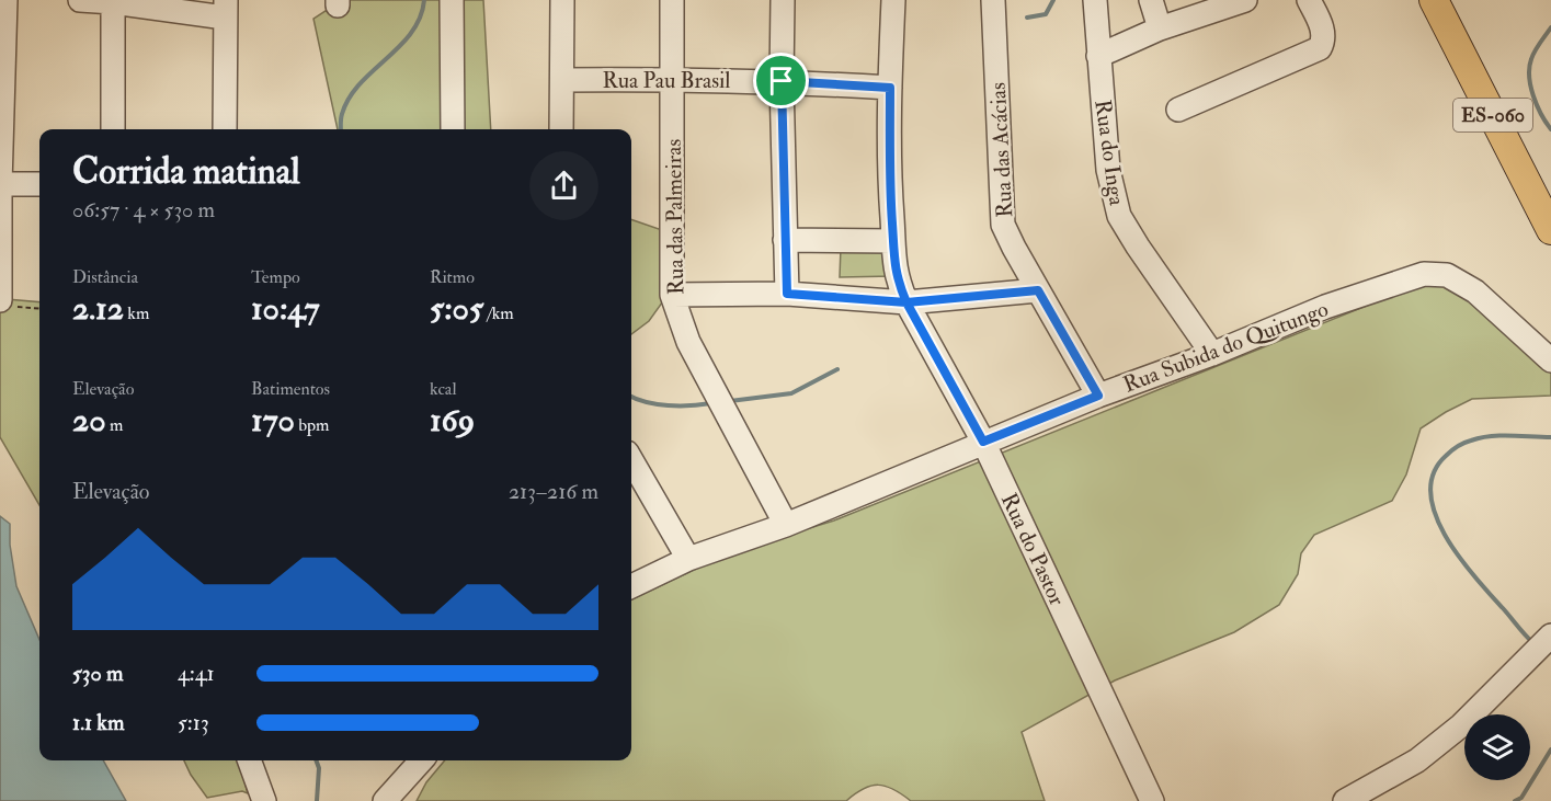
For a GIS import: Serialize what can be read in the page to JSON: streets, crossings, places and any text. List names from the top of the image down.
{
  "streets": {
    "main road": ["ES-060"],
    "street": [
      "Rua Pau Brasil",
      "Rua das Acácias",
      "Rua do Inga",
      "Rua das Palmeiras",
      "Rua Subida do Quitungo",
      "Rua do Pastor"
    ]
  },
  "crossings": [
    ["Rua Pau Brasil", "Rua das Palmeiras"],
    ["Rua Pau Brasil", "Rua do Pastor"],
    ["Rua das Acácias", "Rua Subida do Quitungo"],
    ["Rua do Inga", "Rua Subida do Quitungo"],
    ["Rua das Palmeiras", "Rua Subida do Quitungo"],
    ["Rua Subida do Quitungo", "Rua do Pastor"]
  ],
  "page": {
    "heading": ["Corrida matinal", "06:57 · 4 × 530 m"],
    "stats": [
      ["Distância", "2.12 km"],
      ["Tempo", "10:47"],
      ["Ritmo", "5:05 /km"],
      ["Elevação", "20 m"],
      ["Batimentos", "170 bpm"],
      ["kcal", "169"]
    ],
    "chart": ["Elevação", "213–216 m"],
    "list": [
      {
        "name": "530 m",
        "note": "4:41"
      },
      {
        "name": "1.1 km",
        "note": "5:13"
      }
    ]
  }
}
